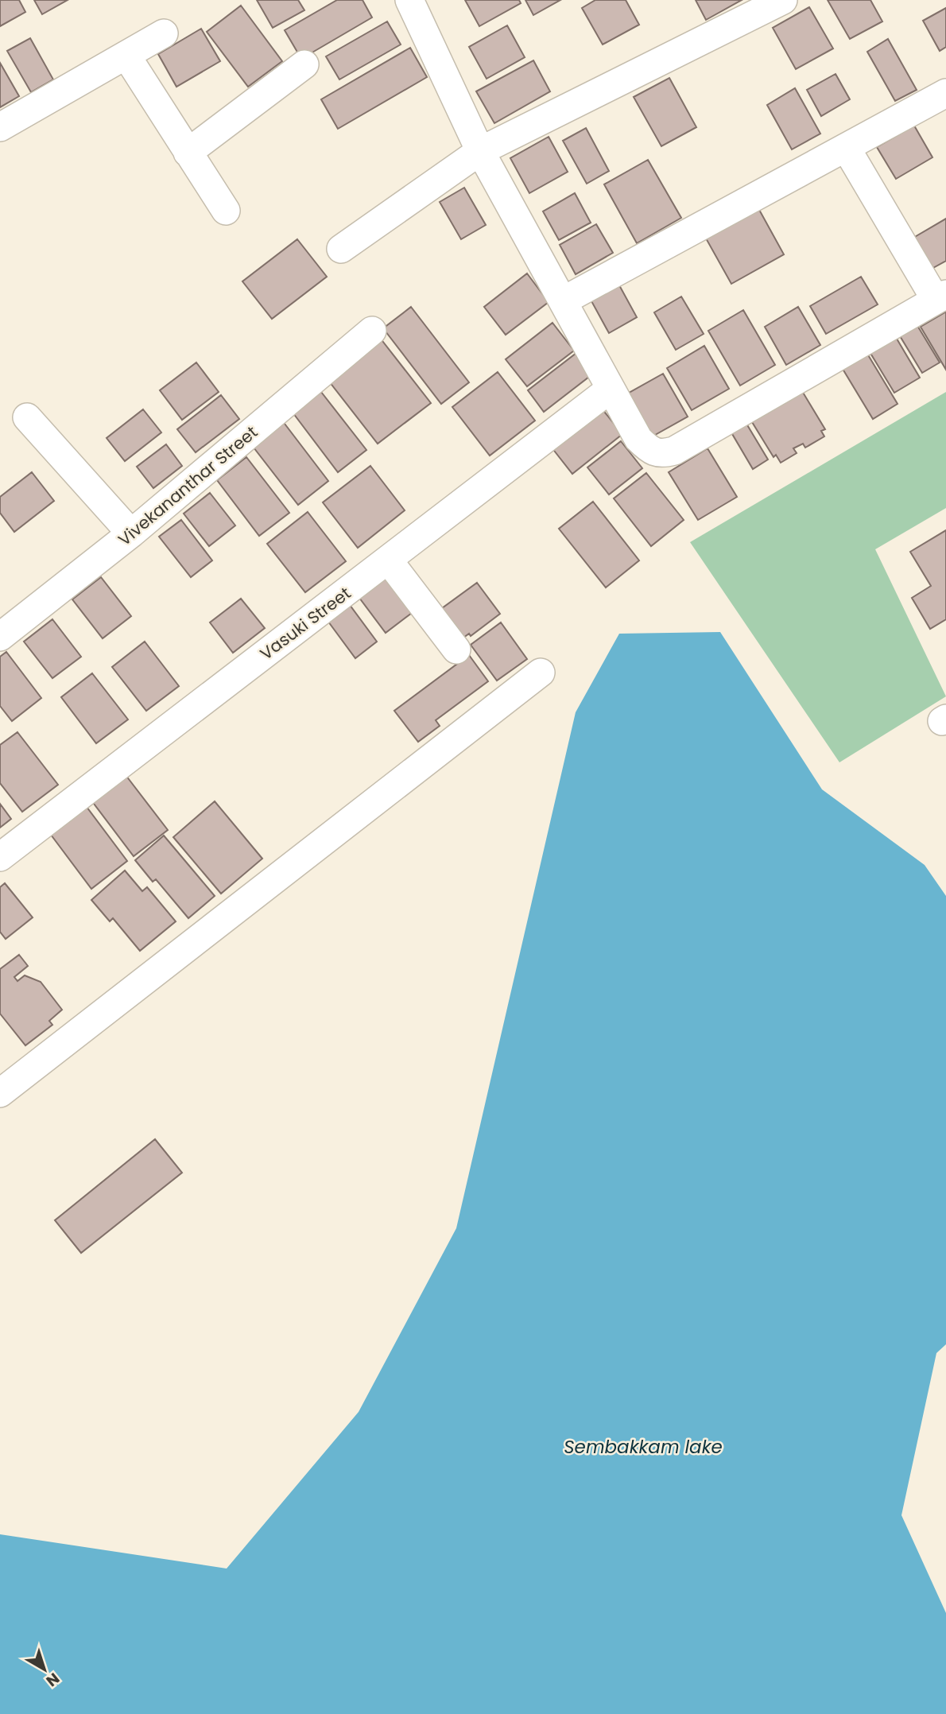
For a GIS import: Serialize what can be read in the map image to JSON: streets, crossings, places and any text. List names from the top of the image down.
{
  "streets": {
    "street": ["Vivekananthar Street", "Vasuki Street"]
  },
  "water": ["Sembakkam lake"],
  "north": "bottom right"
}
